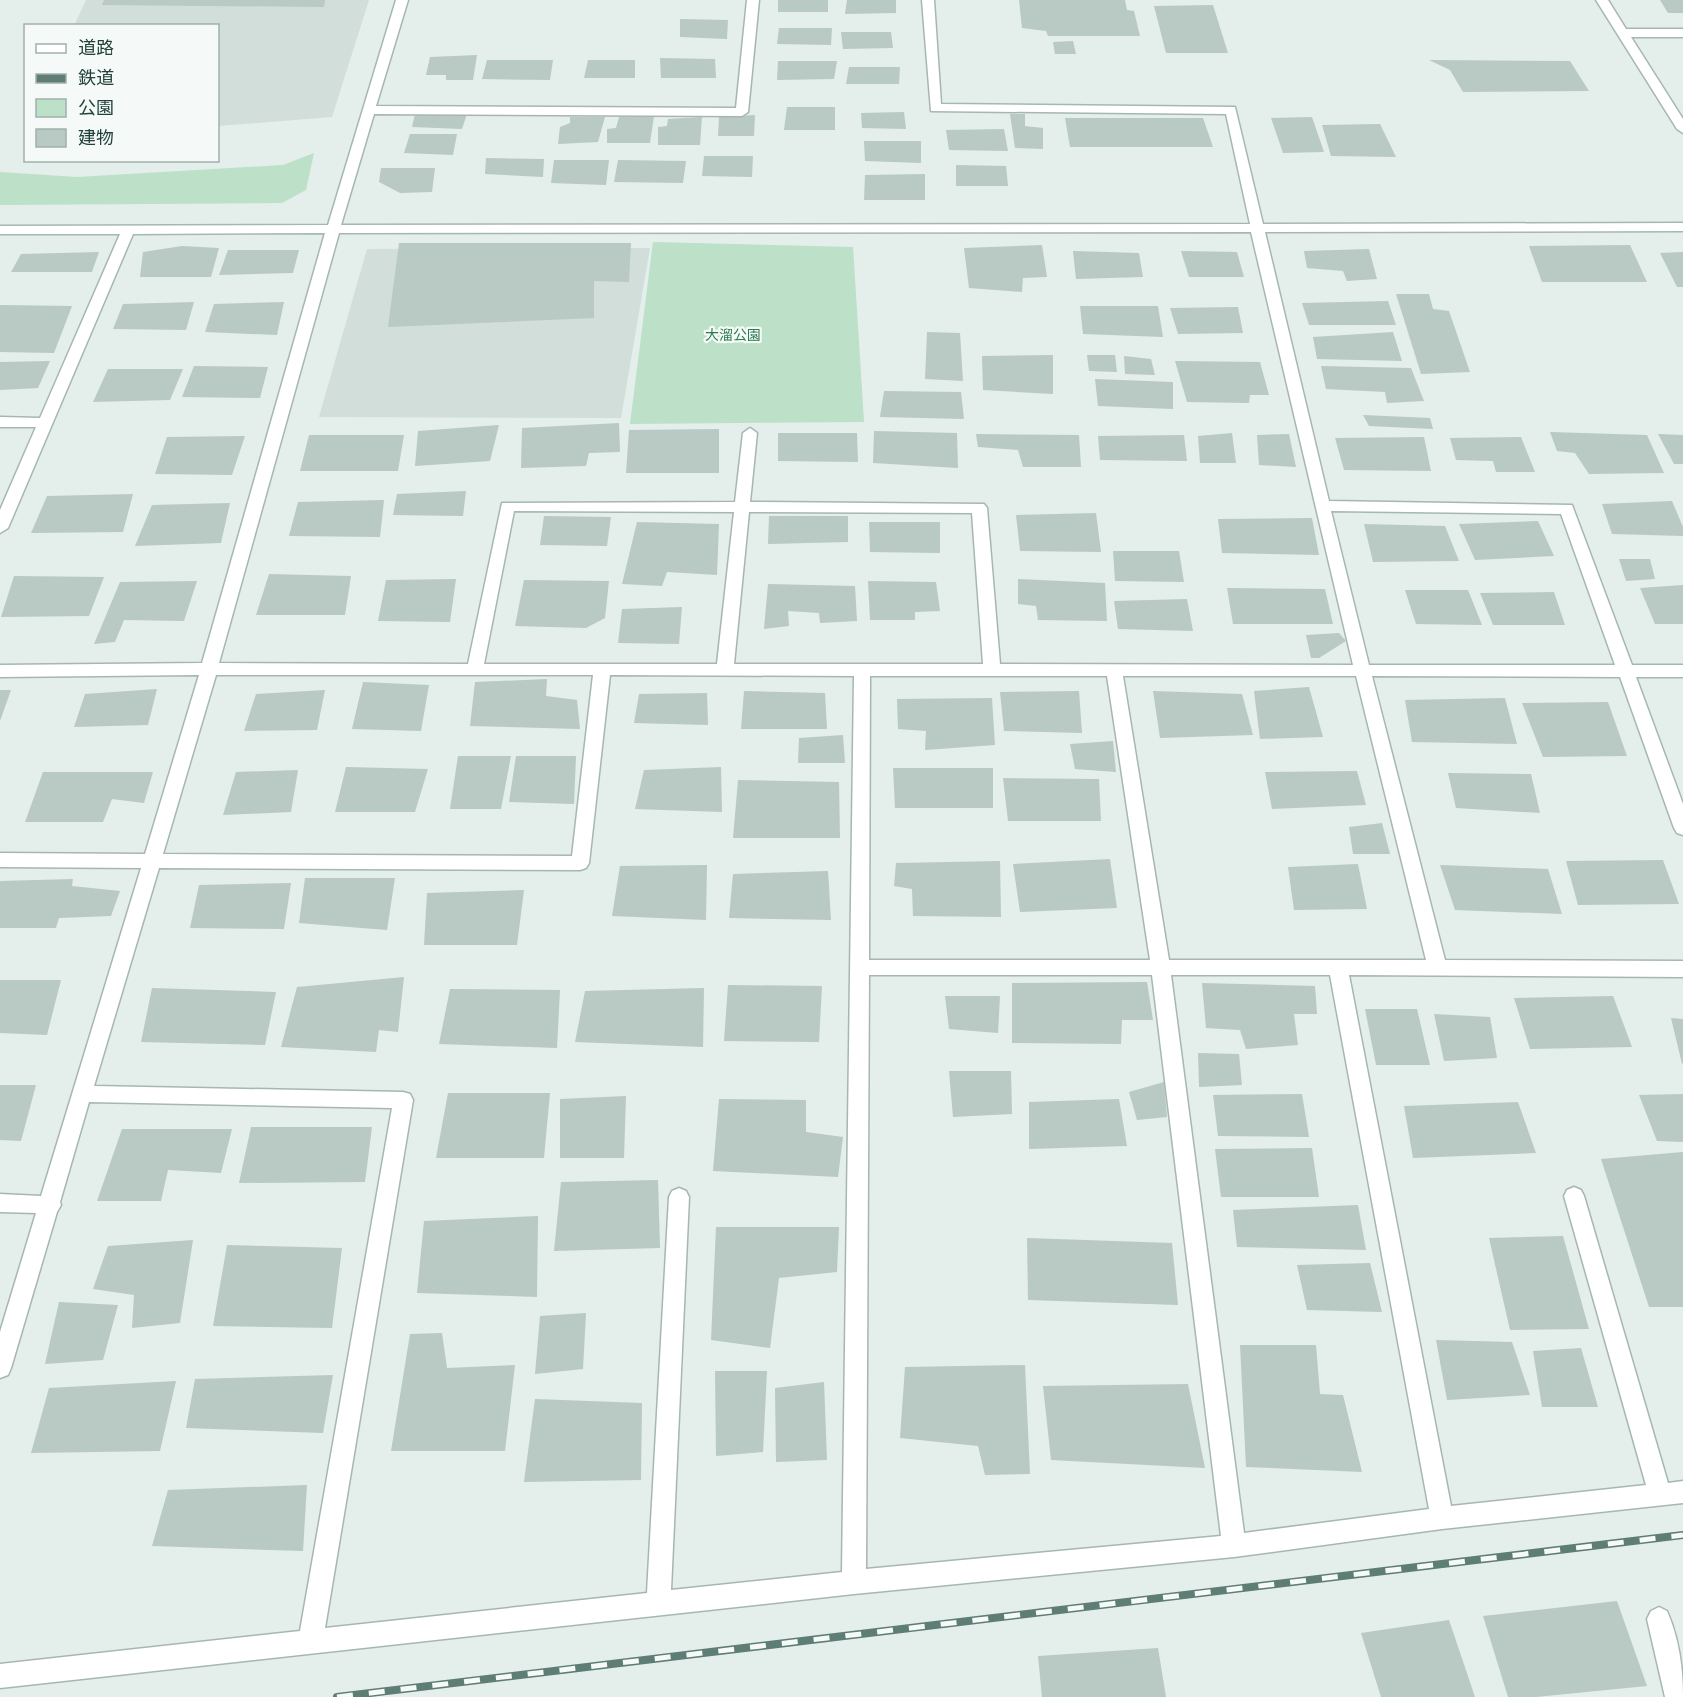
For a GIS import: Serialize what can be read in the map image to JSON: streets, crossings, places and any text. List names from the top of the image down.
{
  "parks": ["大溜公園"],
  "legend": [
    "道路",
    "鉄道",
    "公園",
    "建物"
  ]
}
